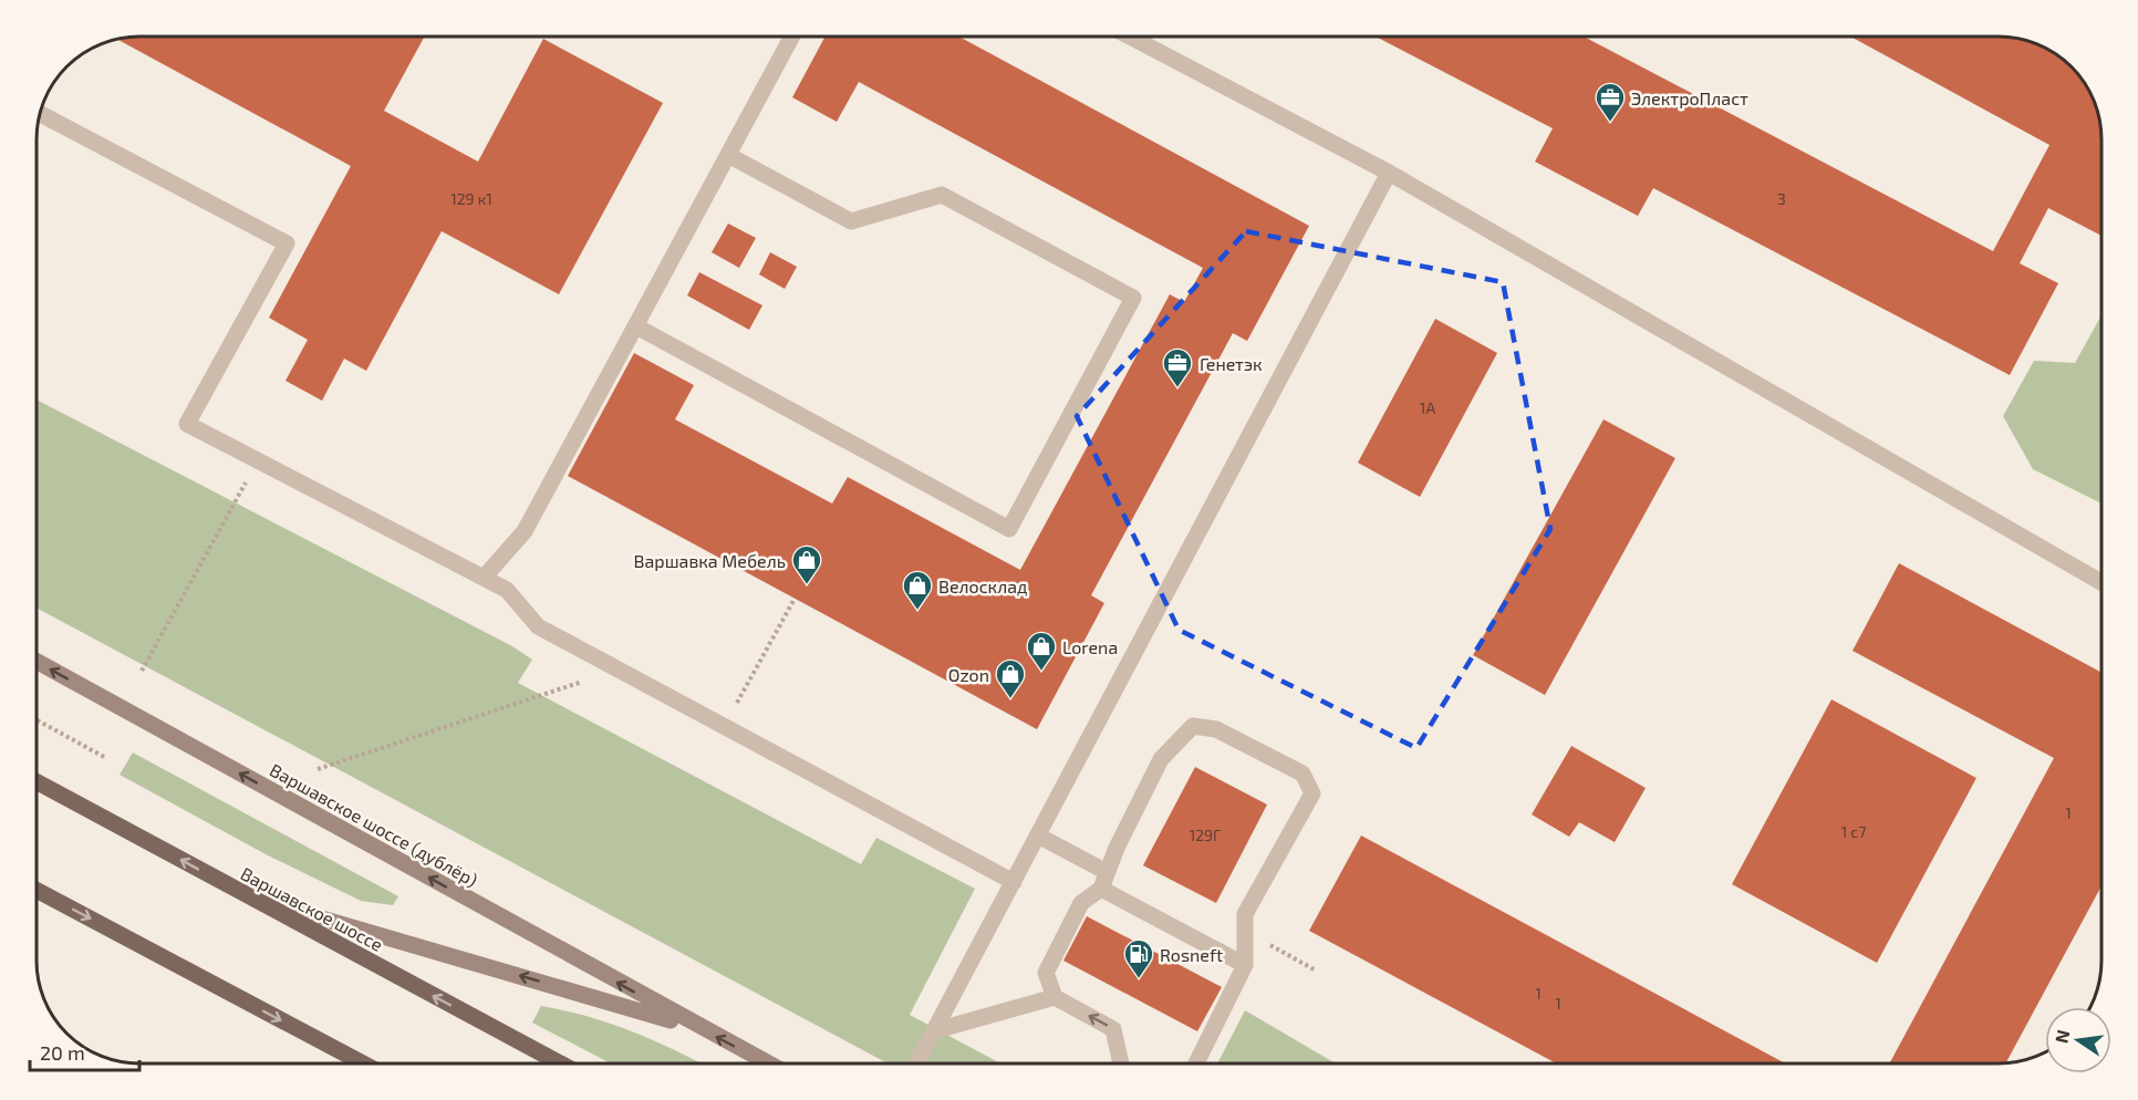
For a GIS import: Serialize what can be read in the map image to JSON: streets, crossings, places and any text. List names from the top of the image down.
{
  "streets": {
    "main road": ["Варшавское шоссе (дублёр)", "Варшавское шоссе"]
  },
  "places": {
    "office": ["ЭлектроПласт", "Генетэк"],
    "shop": [
      "Варшавка Мебель",
      "Велосклад",
      "Lorena",
      "Ozon"
    ],
    "fuel station": ["Rosneft"]
  },
  "house_numbers": [
    "129 к1",
    "3",
    "1A",
    "1",
    "1 с7",
    "129Г",
    "1",
    "1"
  ],
  "scale_bar": "20 m",
  "north": "left"
}
